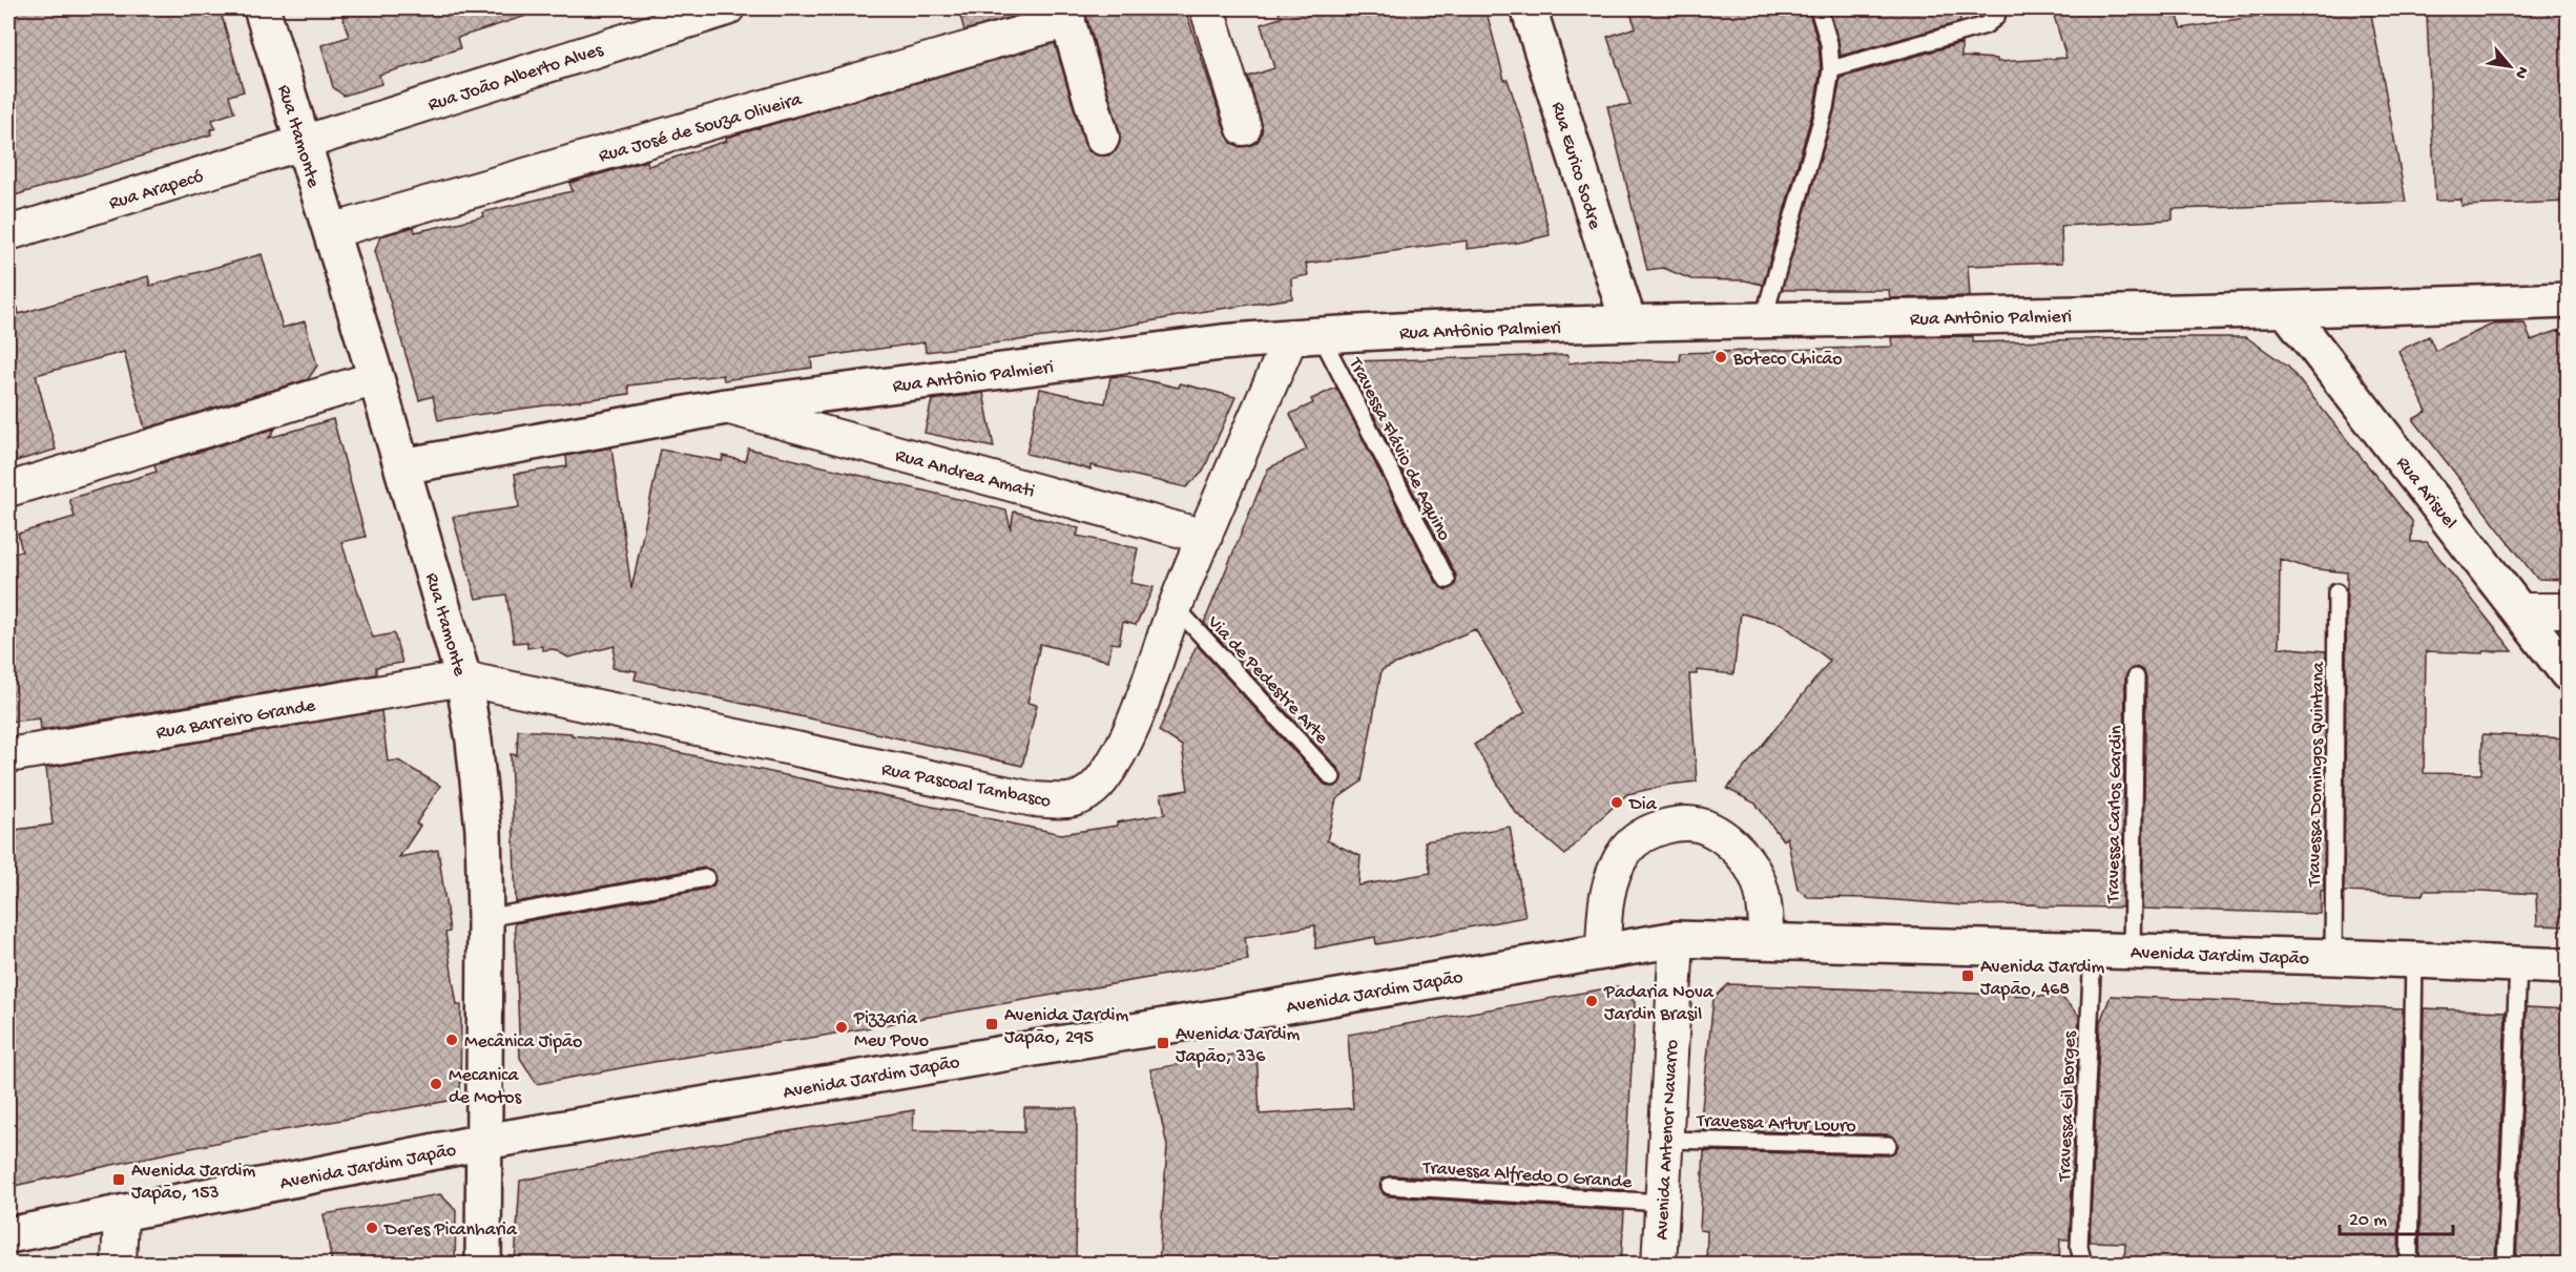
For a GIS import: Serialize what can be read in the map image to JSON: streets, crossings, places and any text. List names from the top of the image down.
{
  "streets": {
    "street": [
      "Rua João Alberto Alves",
      "Rua José de Souza Oliveira",
      "Rua Itamonte",
      "Rua Eurico Sodre",
      "Rua Arapecó",
      "Rua Antônio Palmieri",
      "Rua Andrea Amati",
      "Rua Arisuel",
      "Rua Barreiro Grande",
      "Rua Pascoal Tambasco",
      "Avenida Jardim Japão",
      "Avenida Antenor Navarro"
    ],
    "lane": [
      "Travessa Flávio de Aquino",
      "Via de Pedestre Arte",
      "Travessa Domingos Quintana",
      "Travessa Carlos Gardin",
      "Travessa Gil Borges",
      "Travessa Artur Louro",
      "Travessa Alfredo O Grande"
    ]
  },
  "crossings": [
    ["Rua João Alberto Alves", "Rua Itamonte"],
    ["Rua João Alberto Alves", "Rua Arapecó"],
    ["Rua José de Souza Oliveira", "Rua Itamonte"],
    ["Rua Itamonte", "Rua Arapecó"],
    ["Rua Itamonte", "Rua Antônio Palmieri"],
    ["Rua Itamonte", "Rua Barreiro Grande"],
    ["Rua Itamonte", "Rua Pascoal Tambasco"],
    ["Rua Itamonte", "Avenida Jardim Japão"],
    ["Rua Eurico Sodre", "Rua Antônio Palmieri"],
    ["Rua Antônio Palmieri", "Travessa Flávio de Aquino"],
    ["Rua Antônio Palmieri", "Rua Andrea Amati"],
    ["Rua Antônio Palmieri", "Rua Arisuel"],
    ["Rua Antônio Palmieri", "Rua Pascoal Tambasco"],
    ["Travessa Flávio de Aquino", "Rua Pascoal Tambasco"],
    ["Rua Andrea Amati", "Rua Pascoal Tambasco"],
    ["Via de Pedestre Arte", "Rua Pascoal Tambasco"],
    ["Rua Barreiro Grande", "Rua Pascoal Tambasco"],
    ["Travessa Domingos Quintana", "Avenida Jardim Japão"],
    ["Travessa Carlos Gardin", "Avenida Jardim Japão"],
    ["Avenida Jardim Japão", "Travessa Gil Borges"],
    ["Avenida Jardim Japão", "Avenida Antenor Navarro"],
    ["Travessa Artur Louro", "Avenida Antenor Navarro"],
    ["Avenida Antenor Navarro", "Travessa Alfredo O Grande"]
  ],
  "places": {
    "other": [
      "Boteco Chicão",
      "Dia",
      "Padaria Nova Jardin Brasil",
      "Pizzaria Meu Povo",
      "Mecânica Jipão",
      "Mecanica de Motos",
      "Deres Picanharia"
    ],
    "transit": [
      "Avenida Jardim Japão, 468",
      "Avenida Jardim Japão, 295",
      "Avenida Jardim Japão, 336",
      "Avenida Jardim Japão, 153"
    ]
  },
  "scale_bar": "20 m",
  "north": "bottom right"
}
